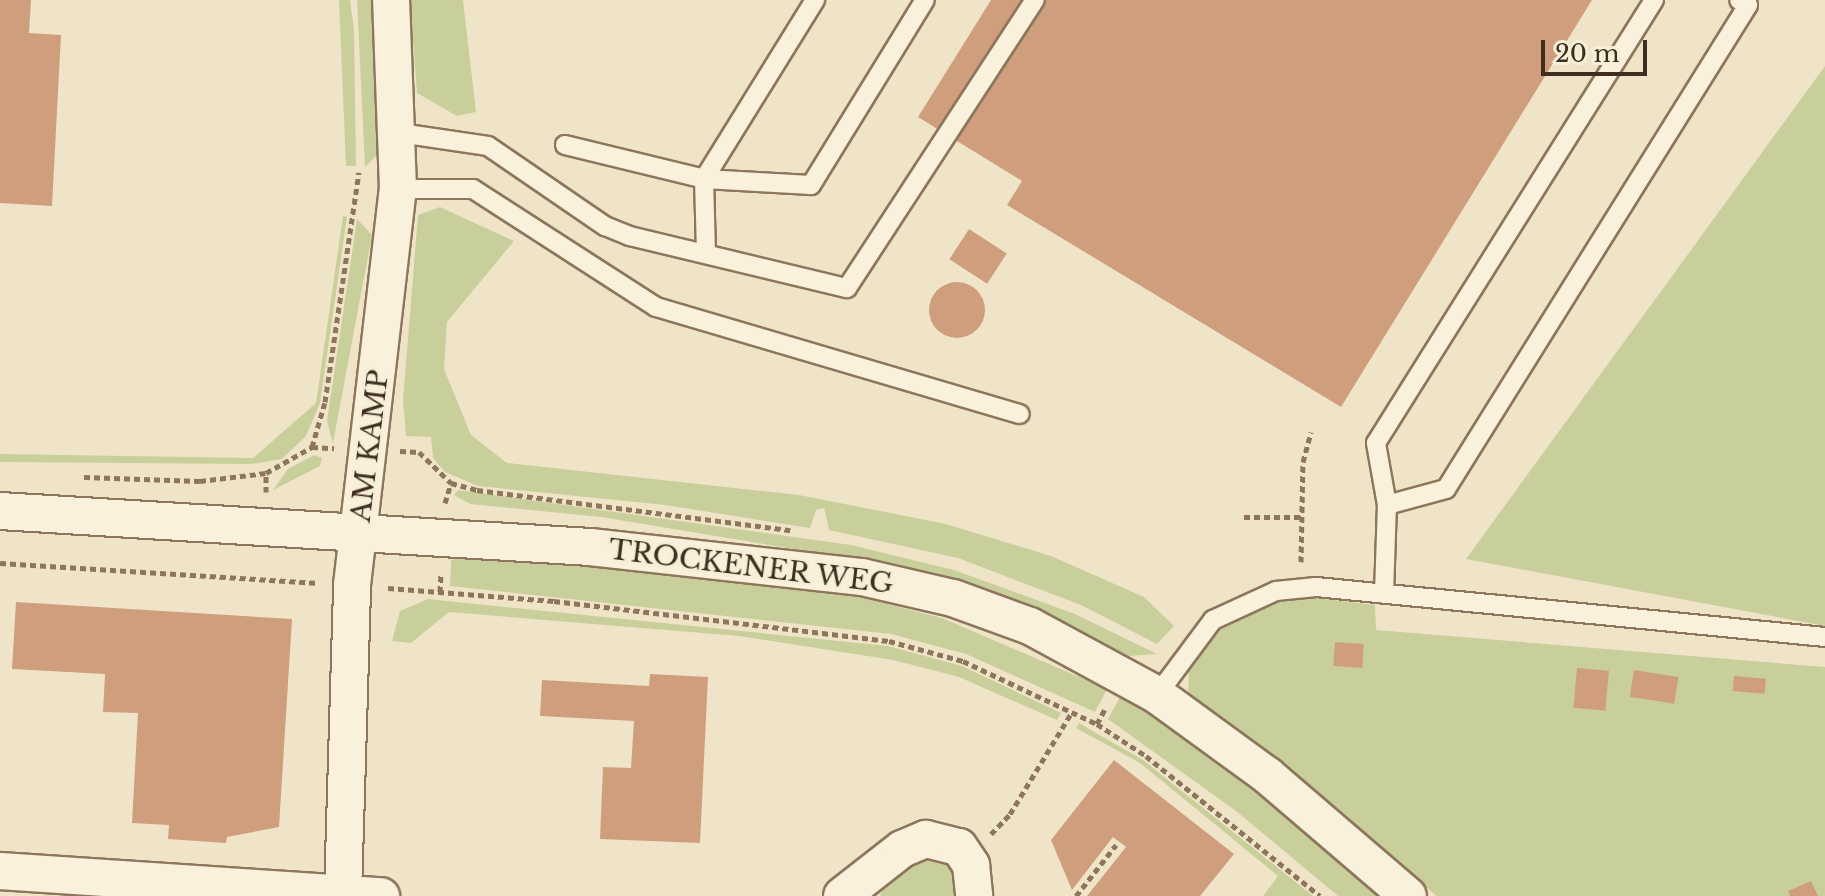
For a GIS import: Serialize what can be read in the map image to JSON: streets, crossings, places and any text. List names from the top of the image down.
{
  "streets": {
    "street": ["AM KAMP", "TROCKENER WEG"]
  },
  "crossings": [
    ["AM KAMP", "TROCKENER WEG"]
  ],
  "scale_bar": "20 m"
}
